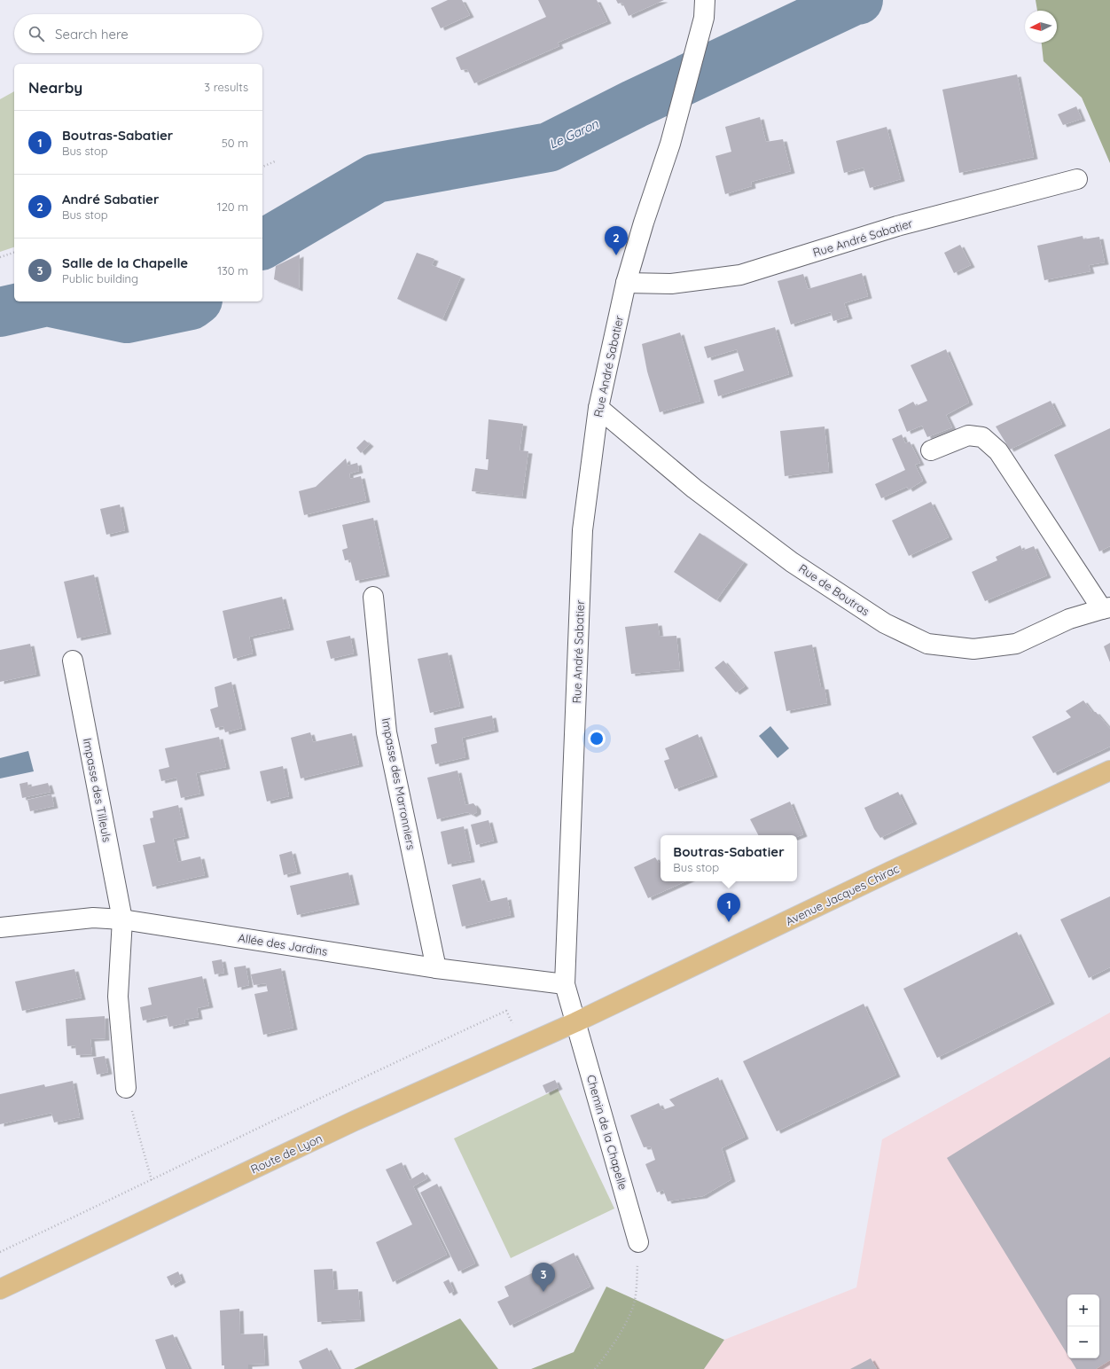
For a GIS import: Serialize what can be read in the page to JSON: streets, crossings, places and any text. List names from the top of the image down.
{
  "streets": {
    "main road": ["Avenue Jacques Chirac", "Route de Lyon"],
    "street": [
      "Rue André Sabatier",
      "Rue de Boutras",
      "Impasse des Marronniers",
      "Impasse des Tilleuls",
      "Allée des Jardins",
      "Chemin de la Chapelle"
    ]
  },
  "crossings": [
    ["Rue André Sabatier", "Rue de Boutras"],
    ["Rue André Sabatier", "Avenue Jacques Chirac"],
    ["Rue André Sabatier", "Allée des Jardins"],
    ["Rue André Sabatier", "Chemin de la Chapelle"],
    ["Rue André Sabatier", "Route de Lyon"],
    ["Impasse des Marronniers", "Allée des Jardins"],
    ["Impasse des Tilleuls", "Allée des Jardins"],
    ["Avenue Jacques Chirac", "Chemin de la Chapelle"],
    ["Avenue Jacques Chirac", "Route de Lyon"],
    ["Chemin de la Chapelle", "Route de Lyon"]
  ],
  "water": ["Le Garon"],
  "north": "left",
  "page": {
    "search": "Search here",
    "heading": ["Nearby", "3 results"],
    "list": [
      {
        "mark": "1",
        "name": "Boutras-Sabatier",
        "note": "Bus stop",
        "value": "50 m"
      },
      {
        "mark": "2",
        "name": "André Sabatier",
        "note": "Bus stop",
        "value": "120 m"
      },
      {
        "mark": "3",
        "name": "Salle de la Chapelle",
        "note": "Public building",
        "value": "130 m"
      }
    ],
    "pins": ["2", "1", "3"],
    "popup": ["Boutras-Sabatier", "Bus stop"],
    "map_buttons": ["+", "−"]
  }
}
